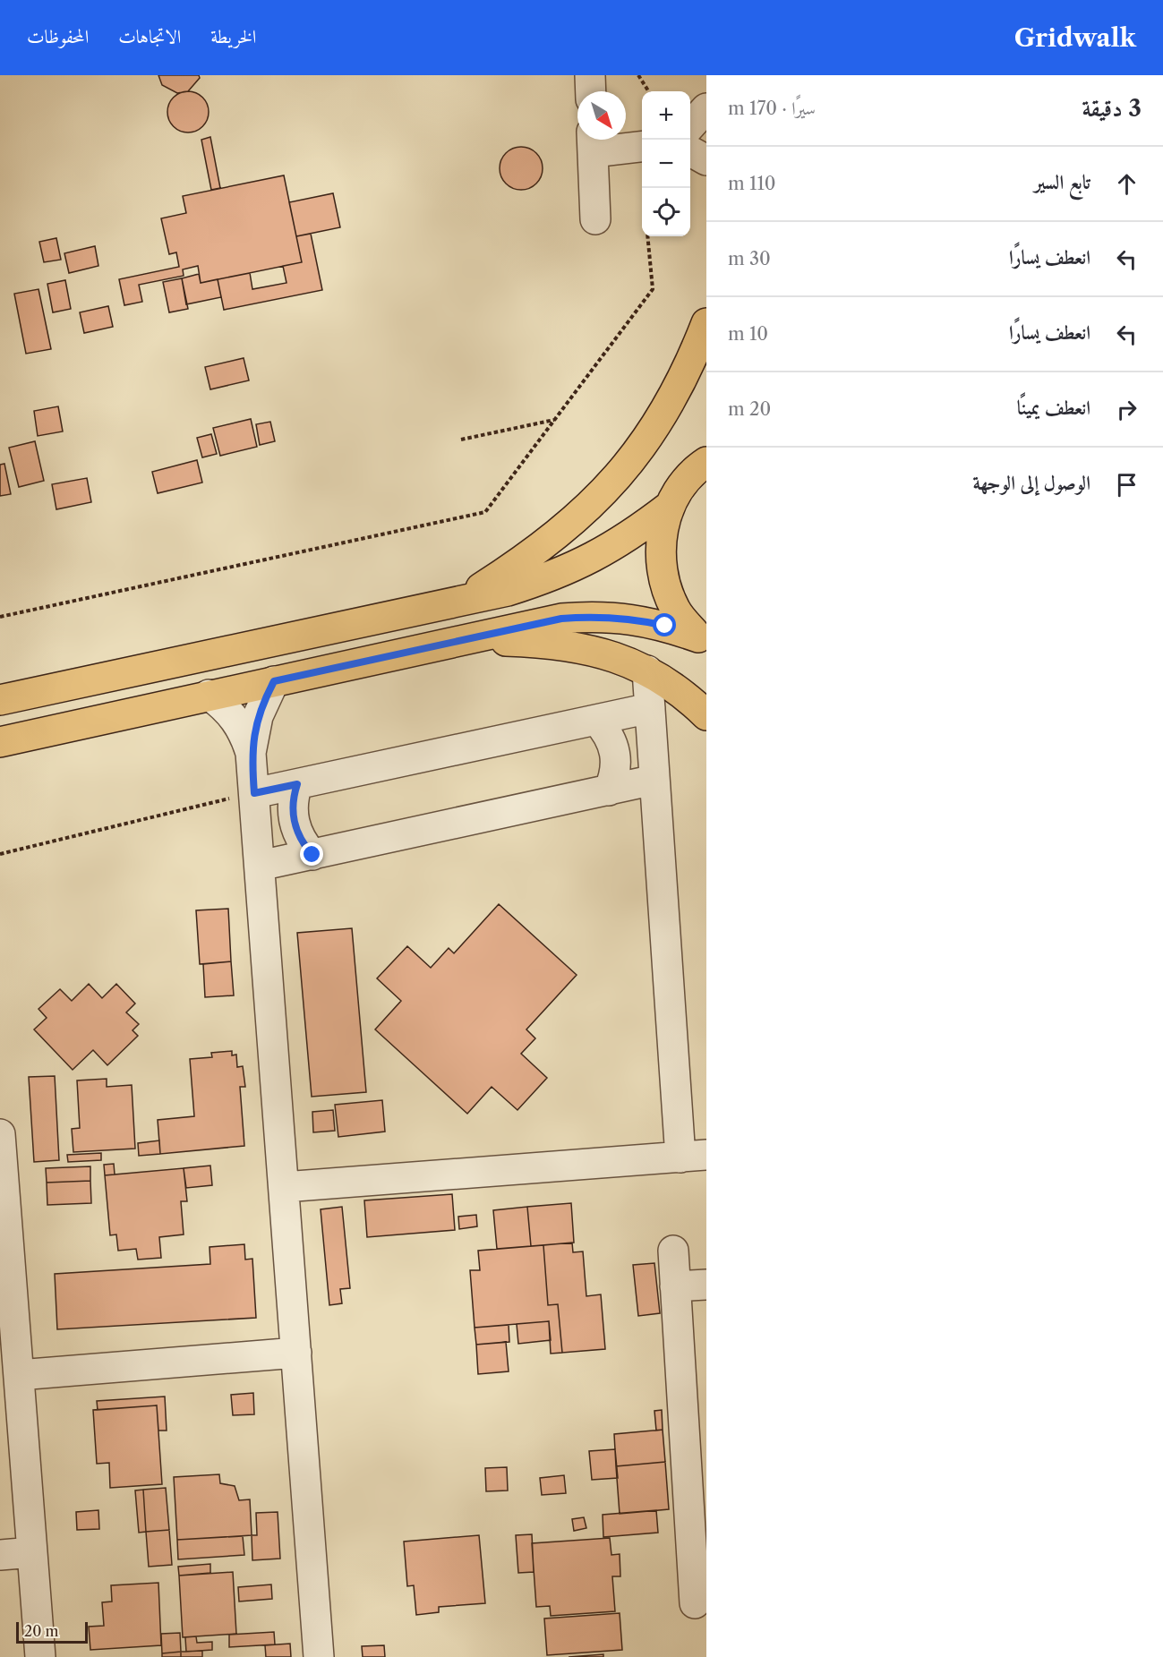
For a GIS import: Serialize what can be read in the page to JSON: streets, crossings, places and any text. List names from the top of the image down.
{
  "scale_bar": "20 m",
  "north": "bottom right",
  "page": {
    "header": "Gridwalk",
    "nav": ["الخريطة", "الاتجاهات", "المحفوظات"],
    "heading": ["3 دقيقة", "سيرًا · 170 m"],
    "map_buttons": ["+", "−"],
    "list": [
      ["تابع السير", "110 m"],
      ["انعطف يسارًا", "30 m"],
      ["انعطف يسارًا", "10 m"],
      ["انعطف يمينًا", "20 m"],
      "الوصول إلى الوجهة"
    ],
    "scale": "20 m"
  }
}
